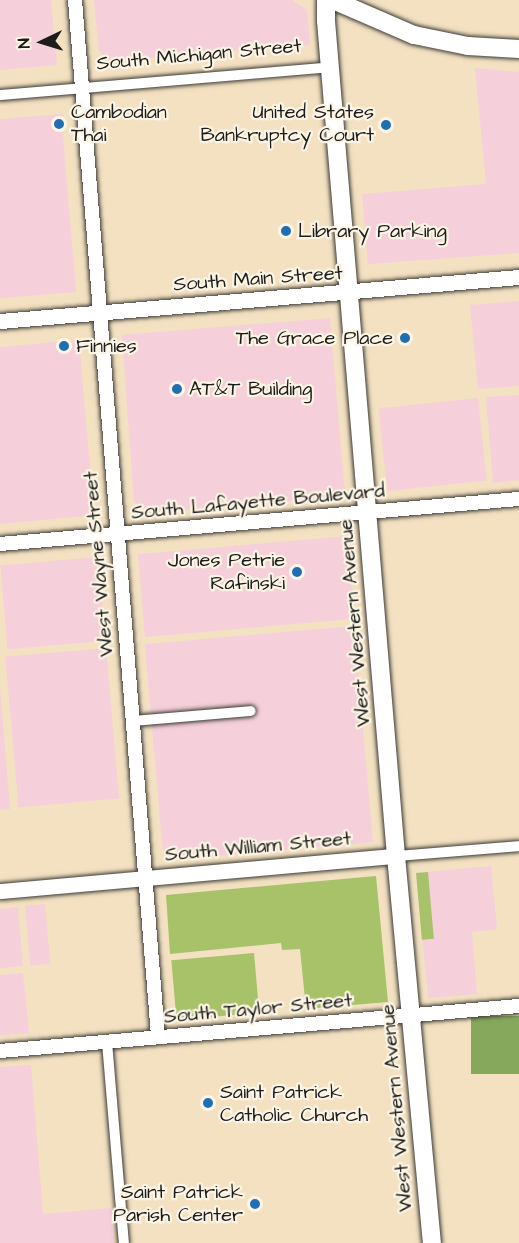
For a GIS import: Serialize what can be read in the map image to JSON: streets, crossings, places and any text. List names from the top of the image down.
{
  "streets": {
    "main road": ["South Main Street", "West Western Avenue", "South William Street"],
    "street": [
      "South Michigan Street",
      "South Lafayette Boulevard",
      "West Wayne Street",
      "South Taylor Street"
    ]
  },
  "crossings": [
    ["South Michigan Street", "West Wayne Street"],
    ["South Michigan Street", "West Western Avenue"],
    ["South Main Street", "West Wayne Street"],
    ["South Main Street", "West Western Avenue"],
    ["South Lafayette Boulevard", "West Wayne Street"],
    ["South Lafayette Boulevard", "West Western Avenue"],
    ["West Wayne Street", "South William Street"],
    ["West Wayne Street", "South Taylor Street"],
    ["West Western Avenue", "South William Street"],
    ["West Western Avenue", "South Taylor Street"]
  ],
  "places": [
    "Cambodian Thai",
    "United States Bankruptcy Court",
    "Library Parking",
    "The Grace Place",
    "Finnies",
    "AT&T Building",
    "Jones Petrie Rafinski",
    "Saint Patrick Catholic Church",
    "Saint Patrick Parish Center"
  ],
  "north": "left"
}
